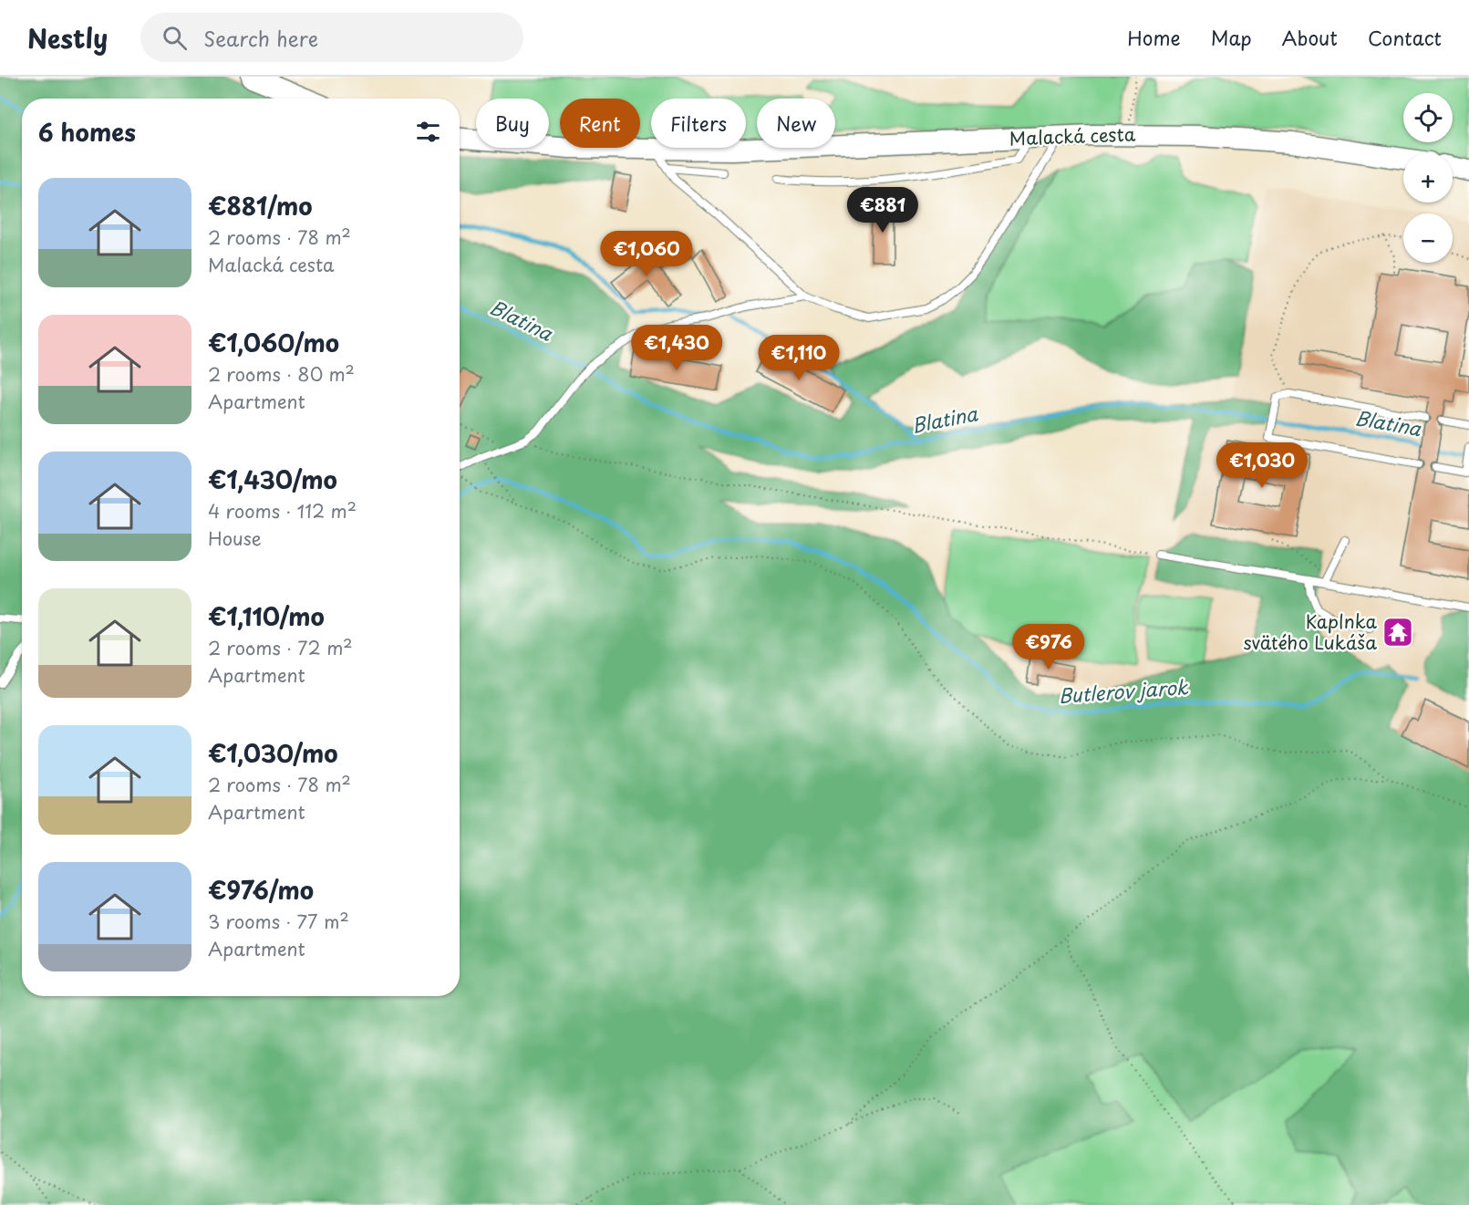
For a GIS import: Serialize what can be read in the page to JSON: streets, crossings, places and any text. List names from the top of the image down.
{
  "streets": {
    "main road": ["Malacká cesta"]
  },
  "water": ["Blatina", "Butlerov jarok"],
  "places": {
    "temple": ["Kaplnka svätého Lukáša"]
  },
  "page": {
    "header": "Nestly",
    "search": "Search here",
    "nav": [
      "Home",
      "Map",
      "About",
      "Contact"
    ],
    "map_buttons": ["+", "−"],
    "chip": [
      "Buy",
      "Rent",
      "Filters",
      "New"
    ],
    "heading": "6 homes",
    "list": [
      {
        "name": "€881/mo",
        "note": "2 rooms · 78 m² · Malacká cesta"
      },
      {
        "name": "€1,060/mo",
        "note": "2 rooms · 80 m² · Apartment"
      },
      {
        "name": "€1,430/mo",
        "note": "4 rooms · 112 m² · House"
      },
      {
        "name": "€1,110/mo",
        "note": "2 rooms · 72 m² · Apartment"
      },
      {
        "name": "€1,030/mo",
        "note": "2 rooms · 78 m² · Apartment"
      },
      {
        "name": "€976/mo",
        "note": "3 rooms · 77 m² · Apartment"
      }
    ],
    "price": [
      "€881",
      "€1,060",
      "€1,430",
      "€1,110",
      "€1,030",
      "€976"
    ]
  }
}
